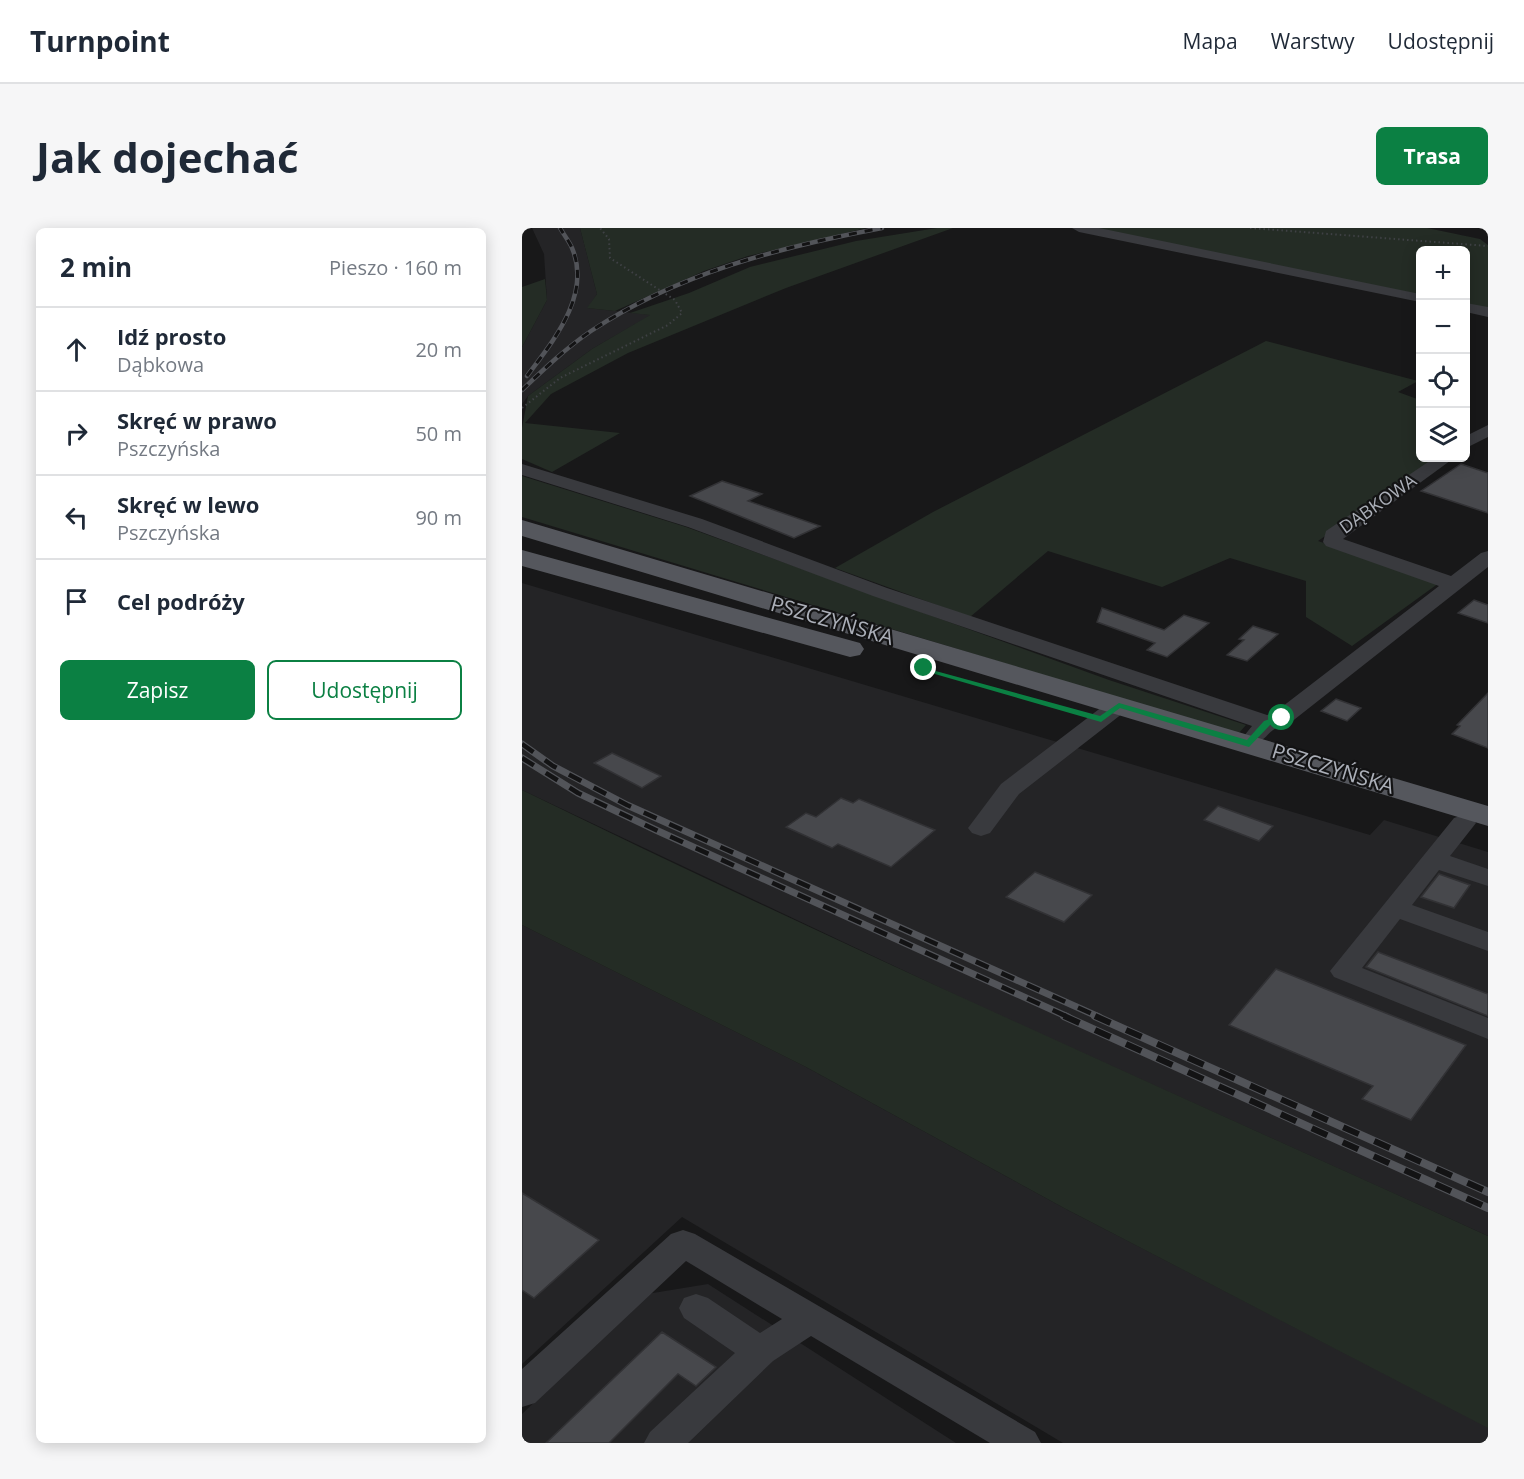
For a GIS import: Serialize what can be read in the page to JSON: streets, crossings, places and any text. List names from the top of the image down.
{
  "streets": {
    "main road": ["PSZCZYŃSKA"],
    "street": ["DĄBKOWA"]
  },
  "page": {
    "header": "Turnpoint",
    "nav": ["Mapa", "Warstwy", "Udostępnij"],
    "buttons": [
      "Trasa",
      ["Zapisz", "Udostępnij"]
    ],
    "title": "Jak dojechać",
    "heading": ["2 min", "Pieszo · 160 m"],
    "map_buttons": ["+", "−"],
    "list": [
      ["Idź prosto", "Dąbkowa", "20 m"],
      ["Skręć w prawo", "Pszczyńska", "50 m"],
      ["Skręć w lewo", "Pszczyńska", "90 m"],
      "Cel podróży"
    ]
  }
}
